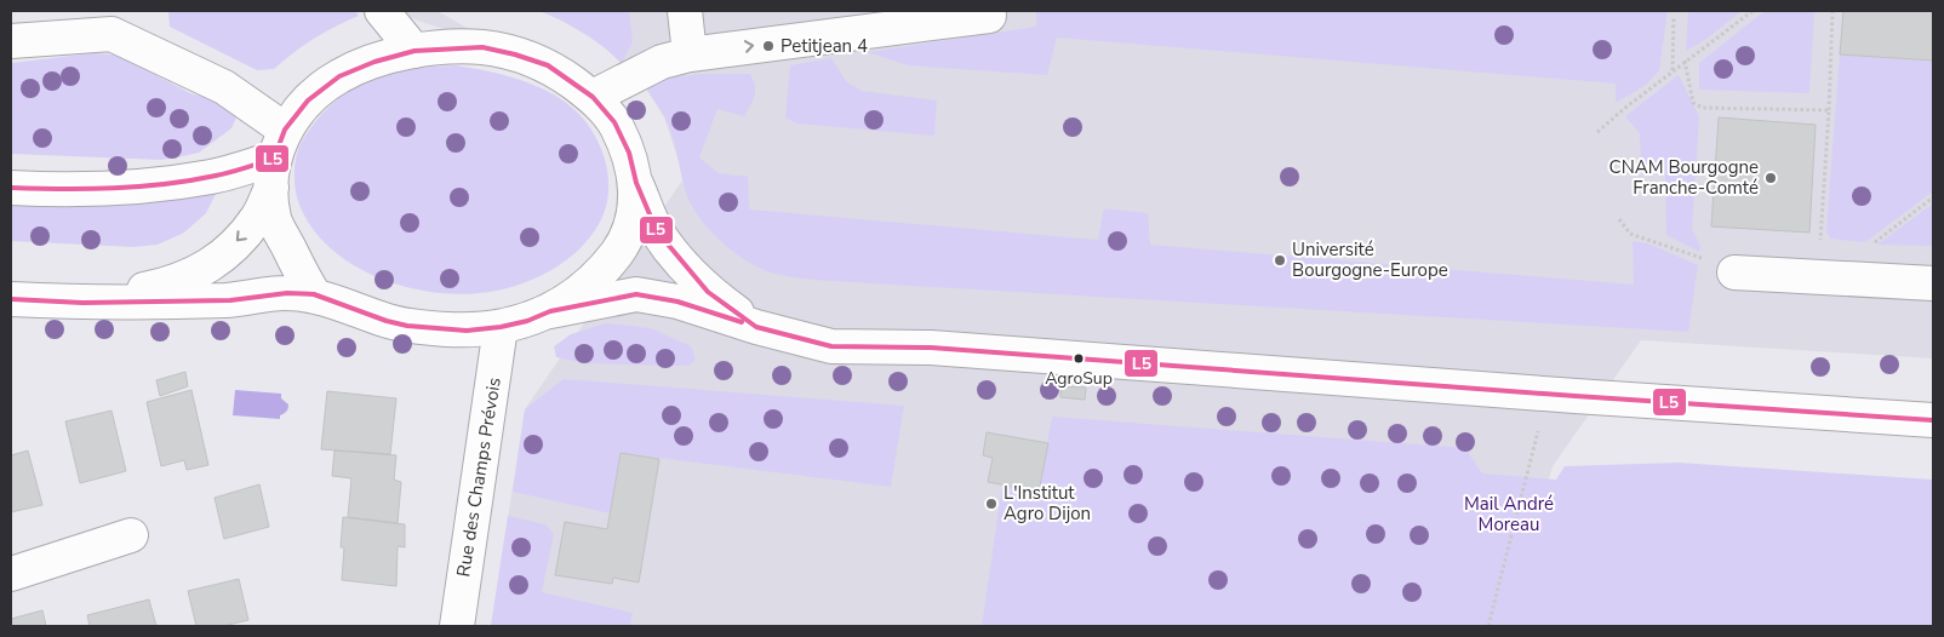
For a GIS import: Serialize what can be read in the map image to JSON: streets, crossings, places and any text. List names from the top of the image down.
{
  "streets": {
    "main road": ["Rue des Champs Prévois"]
  },
  "parks": ["Mail André Moreau"],
  "places": [
    "Petitjean 4",
    "CNAM Bourgogne Franche-Comté",
    "Université Bourgogne-Europe",
    "AgroSup",
    "L'Institut Agro Dijon"
  ],
  "lines": ["transit line L5"]
}
